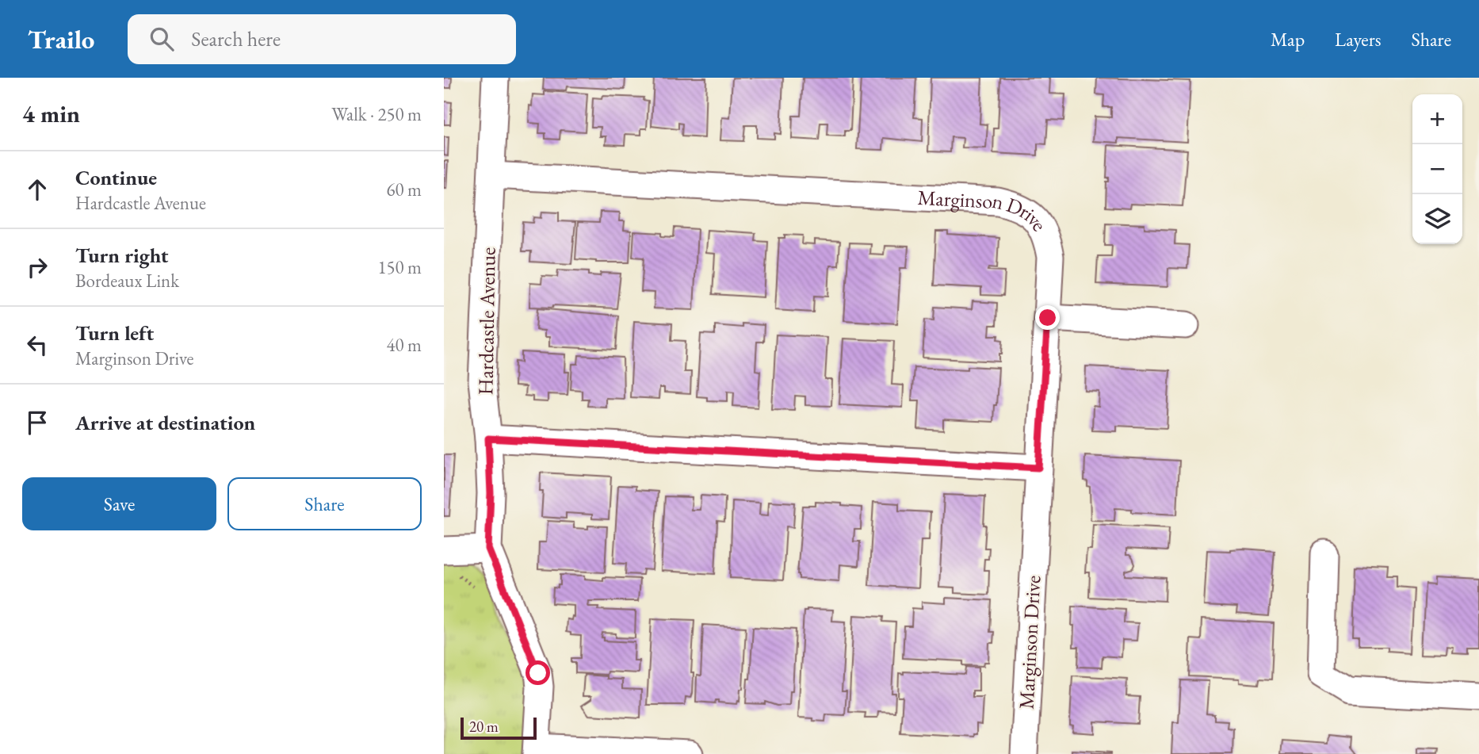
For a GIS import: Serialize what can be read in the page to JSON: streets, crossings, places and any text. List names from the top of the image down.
{
  "streets": {
    "street": ["Marginson Drive", "Hardcastle Avenue"]
  },
  "crossings": [
    ["Marginson Drive", "Hardcastle Avenue"]
  ],
  "scale_bar": "20 m",
  "page": {
    "header": "Trailo",
    "search": "Search here",
    "nav": ["Map", "Layers", "Share"],
    "heading": ["4 min", "Walk · 250 m"],
    "map_buttons": ["+", "−"],
    "list": [
      ["Continue", "Hardcastle Avenue", "60 m"],
      ["Turn right", "Bordeaux Link", "150 m"],
      ["Turn left", "Marginson Drive", "40 m"],
      "Arrive at destination"
    ],
    "buttons": ["Save", "Share"],
    "scale": "20 m"
  }
}
